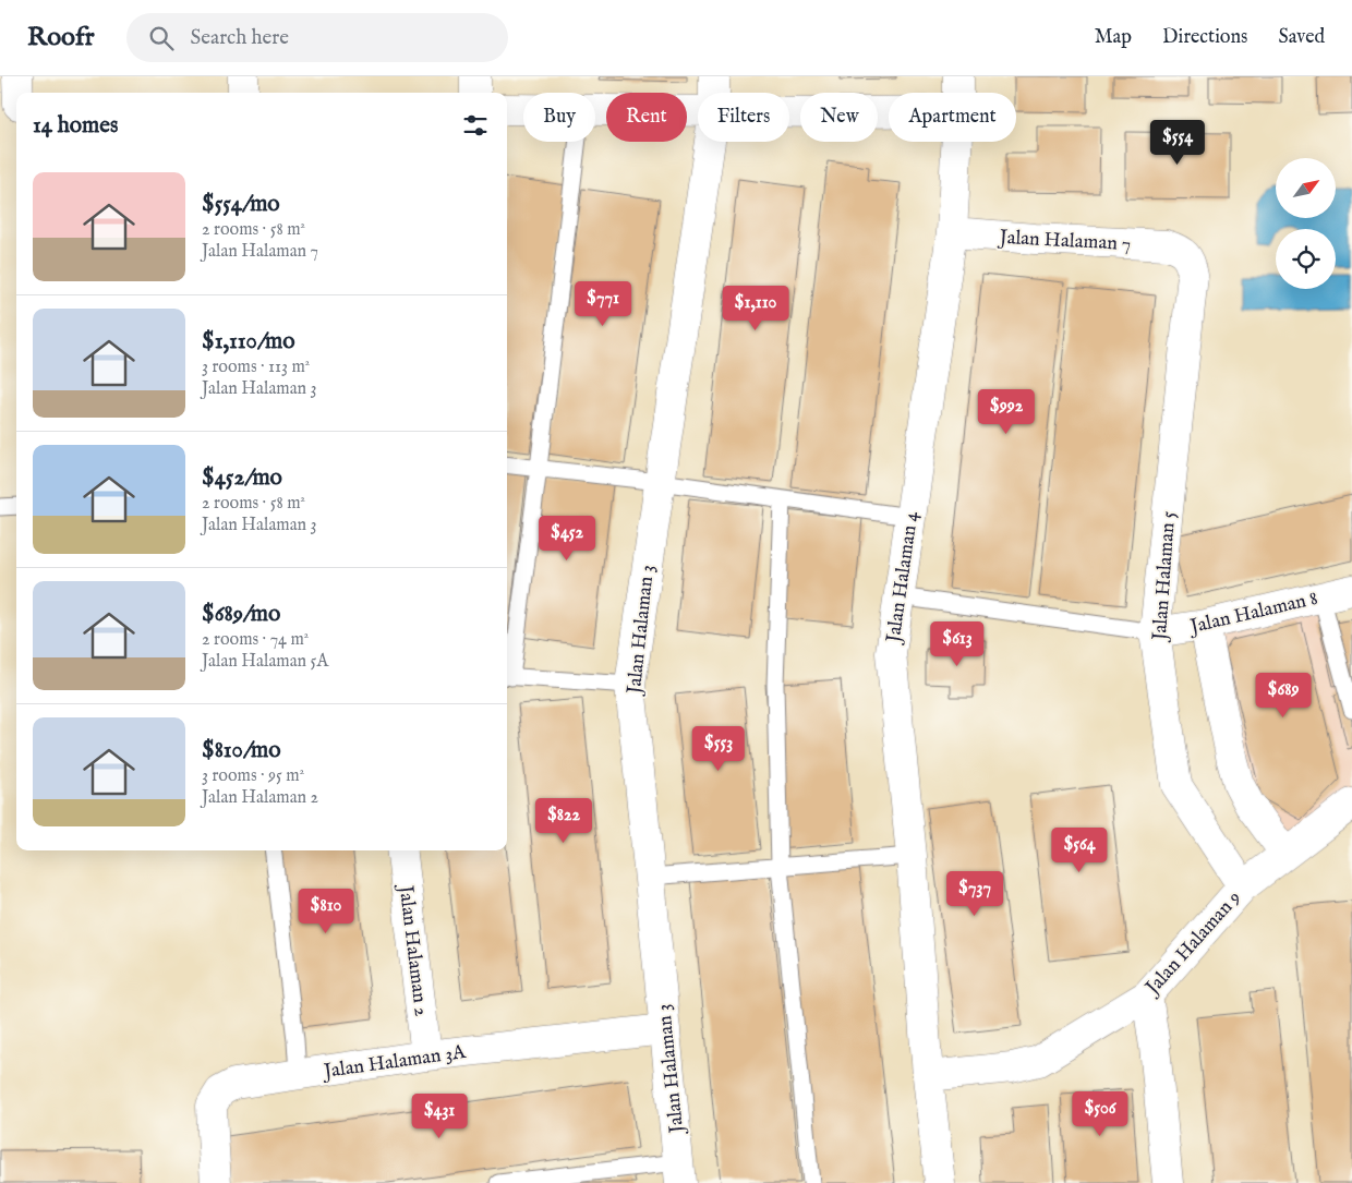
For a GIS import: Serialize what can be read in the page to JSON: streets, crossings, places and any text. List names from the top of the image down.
{
  "streets": {
    "street": [
      "Jalan Halaman 7",
      "Jalan Halaman 5",
      "Jalan Halaman 4",
      "Jalan Halaman 8",
      "Jalan Halaman 3",
      "Jalan Halaman 9",
      "Jalan Halaman 2",
      "Jalan Halaman 3A"
    ]
  },
  "crossings": [
    ["Jalan Halaman 7", "Jalan Halaman 5"],
    ["Jalan Halaman 7", "Jalan Halaman 4"],
    ["Jalan Halaman 5", "Jalan Halaman 8"],
    ["Jalan Halaman 5", "Jalan Halaman 9"],
    ["Jalan Halaman 4", "Jalan Halaman 9"],
    ["Jalan Halaman 3", "Jalan Halaman 3A"],
    ["Jalan Halaman 2", "Jalan Halaman 3A"]
  ],
  "north": "top right",
  "page": {
    "header": "Roofr",
    "search": "Search here",
    "nav": ["Map", "Directions", "Saved"],
    "chip": [
      "Buy",
      "Rent",
      "Filters",
      "New",
      "Apartment"
    ],
    "heading": "14 homes",
    "price": [
      "$554",
      "$771",
      "$1,110",
      "$992",
      "$452",
      "$613",
      "$689",
      "$553",
      "$822",
      "$564",
      "$737",
      "$810",
      "$506",
      "$431"
    ],
    "list": [
      {
        "name": "$554/mo",
        "note": "2 rooms · 58 m² · Jalan Halaman 7"
      },
      {
        "name": "$1,110/mo",
        "note": "3 rooms · 113 m² · Jalan Halaman 3"
      },
      {
        "name": "$452/mo",
        "note": "2 rooms · 58 m² · Jalan Halaman 3"
      },
      {
        "name": "$689/mo",
        "note": "2 rooms · 74 m² · Jalan Halaman 5A"
      },
      {
        "name": "$810/mo",
        "note": "3 rooms · 95 m² · Jalan Halaman 2"
      }
    ]
  }
}
